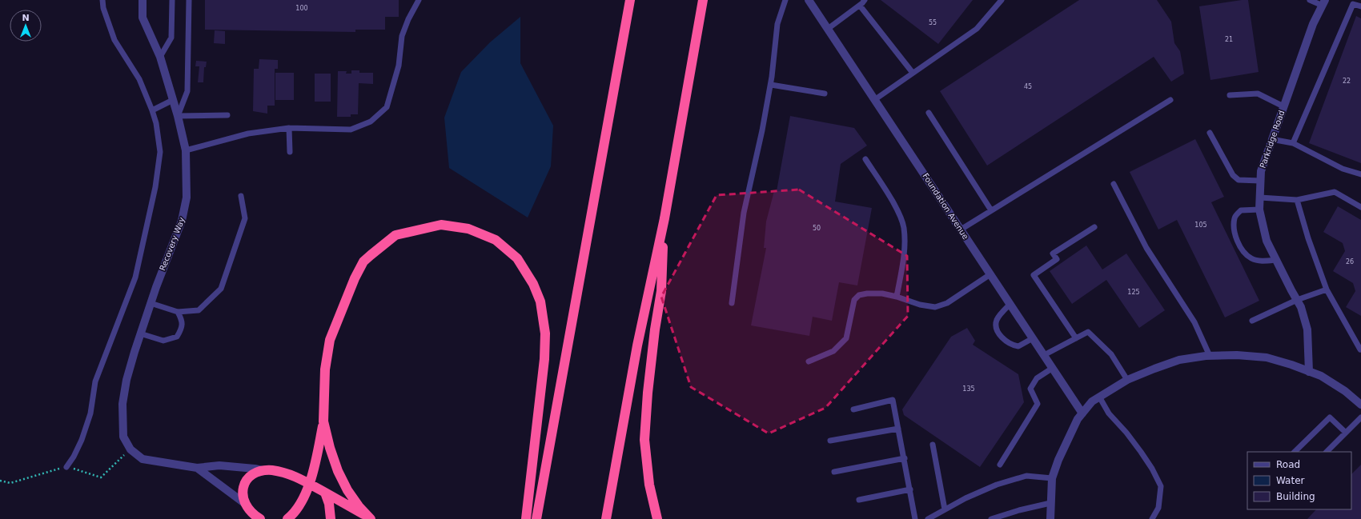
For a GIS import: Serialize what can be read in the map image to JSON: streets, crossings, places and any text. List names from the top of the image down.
{
  "streets": {
    "street": ["Parkridge Road", "Foundation Avenue", "Recovery Way"]
  },
  "house_numbers": [
    "100",
    "55",
    "21",
    "22",
    "45",
    "105",
    "50",
    "26",
    "125",
    "135"
  ],
  "legend": ["Road", "Water", "Building"],
  "north": "top"
}
